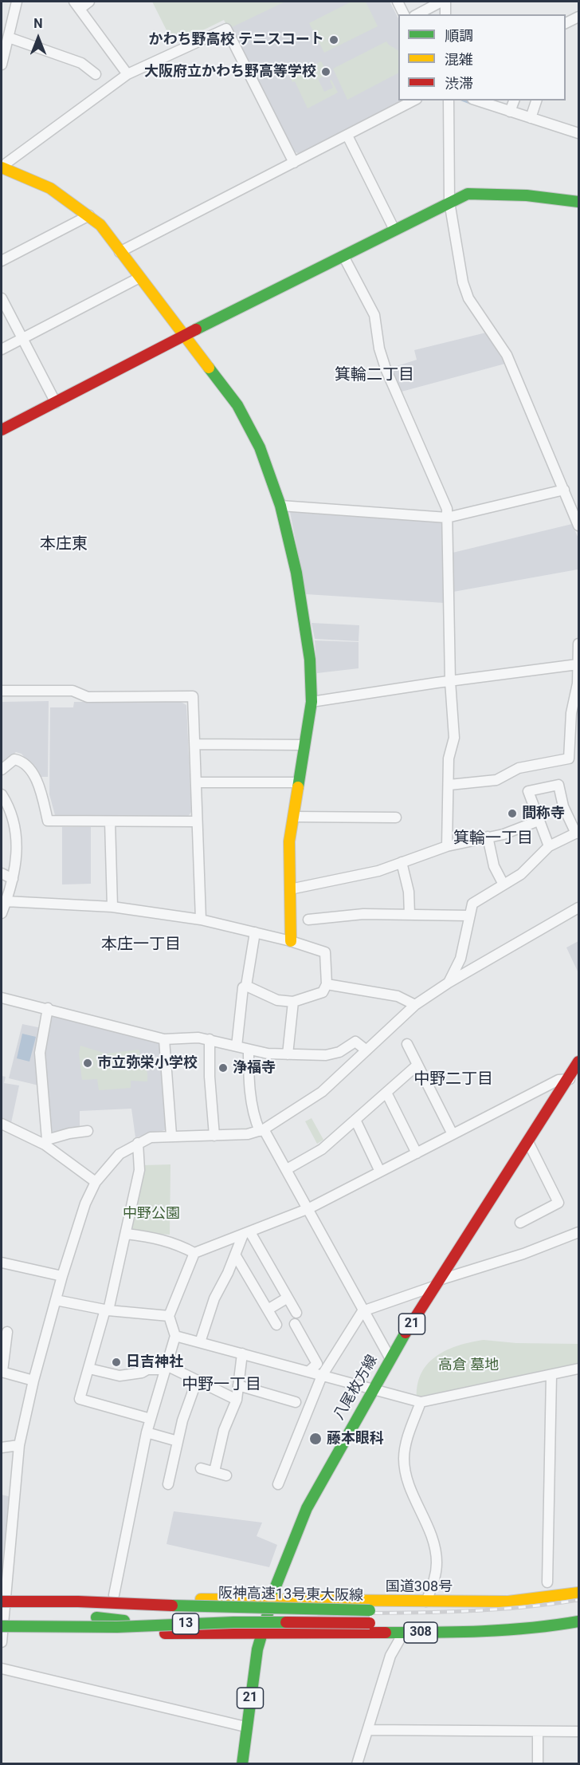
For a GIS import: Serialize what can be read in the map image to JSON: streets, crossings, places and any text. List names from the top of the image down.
{
  "streets": {
    "main road": [
      "21",
      "八尾枚方線",
      "国道308号",
      "阪神高速13号東大阪線",
      "13",
      "308"
    ]
  },
  "crossings": [
    ["八尾枚方線", "国道308号"],
    ["八尾枚方線", "308"],
    ["国道308号", "阪神高速13号東大阪線"]
  ],
  "districts": [
    "箕輪二丁目",
    "本庄東",
    "箕輪一丁目",
    "本庄一丁目",
    "中野二丁目",
    "中野一丁目"
  ],
  "parks": ["中野公園", "高倉 墓地"],
  "places": [
    "かわち野高校 テニスコート",
    "大阪府立かわち野高等学校",
    "間称寺",
    "市立弥栄小学校",
    "浄福寺",
    "日吉神社",
    "藤本眼科"
  ],
  "legend": ["順調", "混雑", "渋滞"],
  "north": "top"
}
